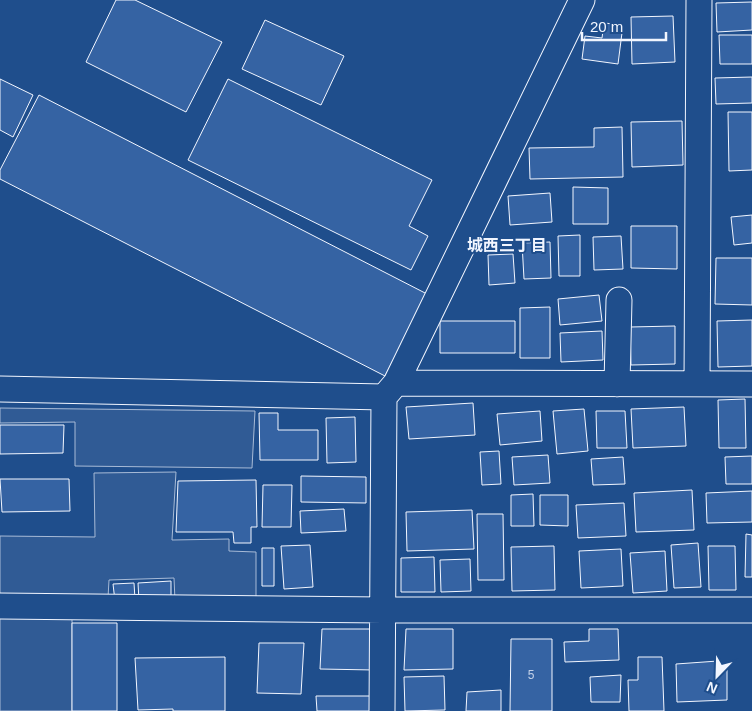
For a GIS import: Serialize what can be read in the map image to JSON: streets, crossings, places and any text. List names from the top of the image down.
{
  "districts": ["城西三丁目"],
  "house_numbers": ["5"],
  "scale_bar": "20 m",
  "north": "bottom left"
}
